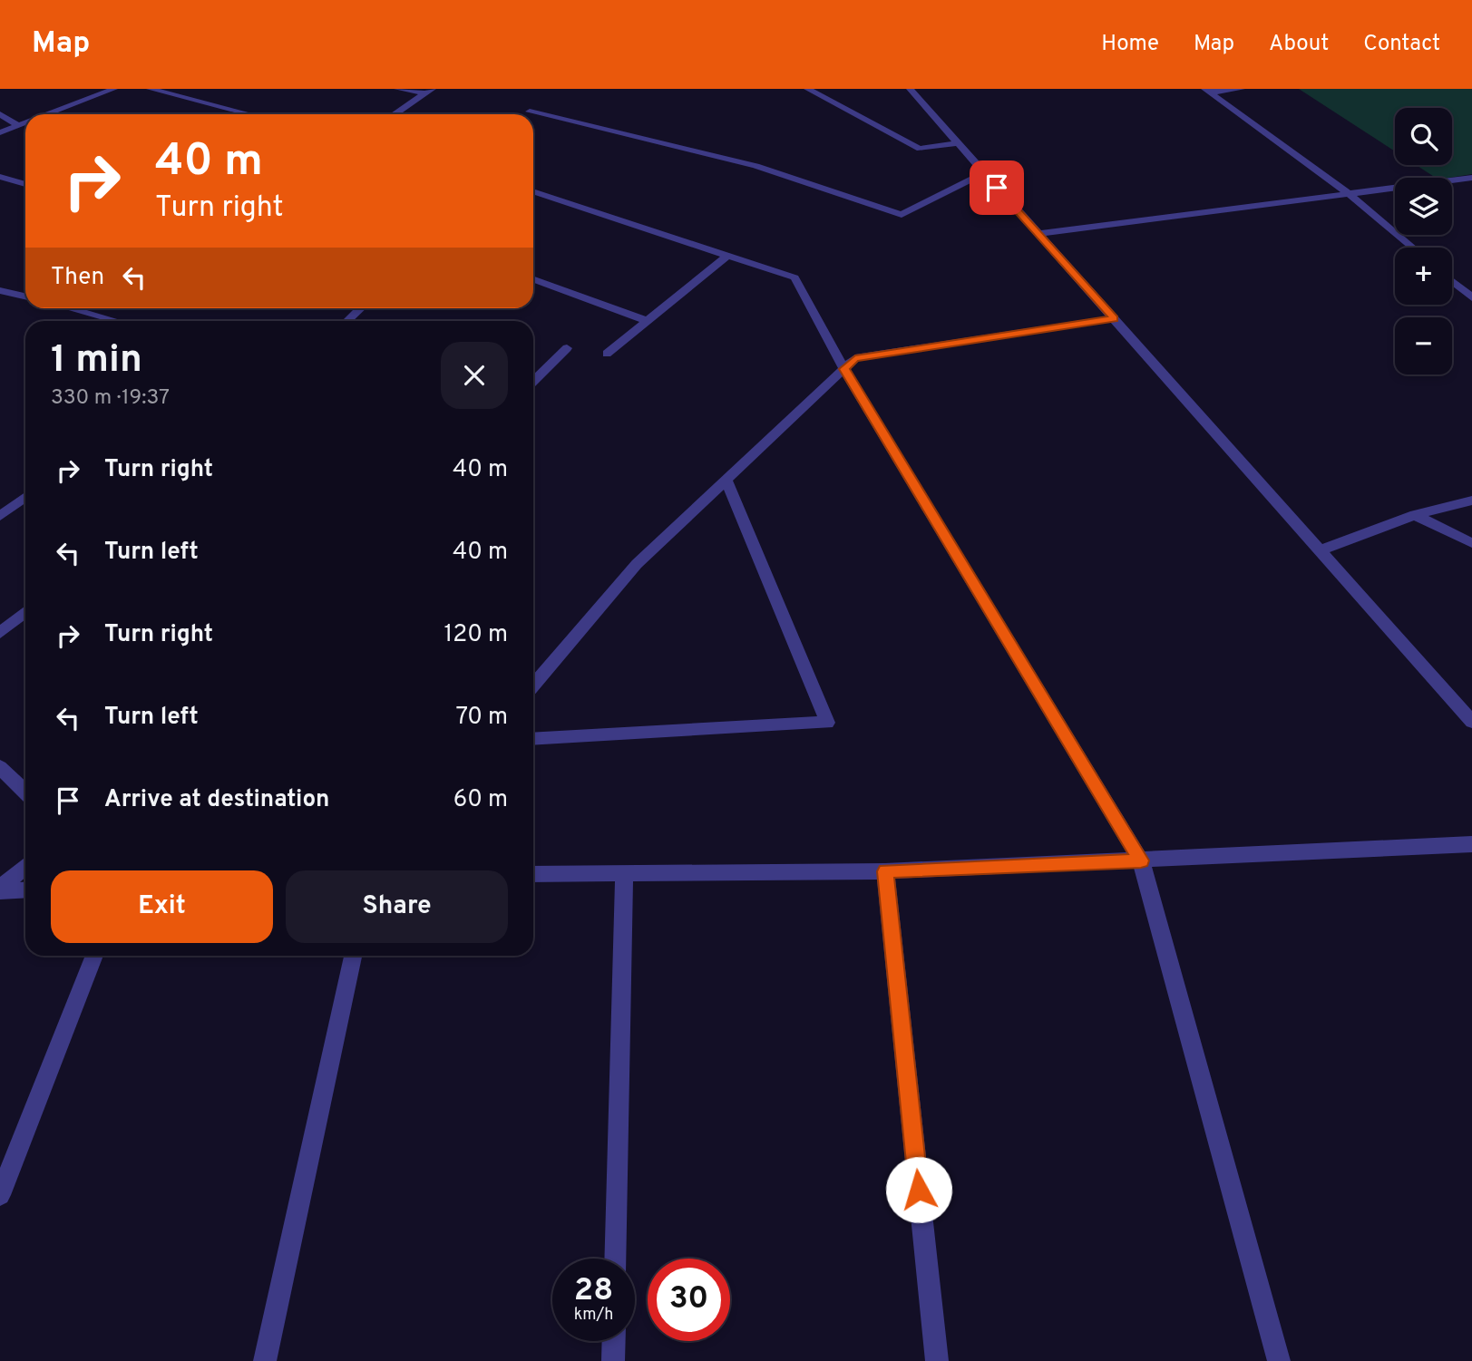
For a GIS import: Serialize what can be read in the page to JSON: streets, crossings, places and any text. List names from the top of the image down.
{
  "page": {
    "header": "Map",
    "nav": [
      "Home",
      "Map",
      "About",
      "Contact"
    ],
    "map_buttons": ["+", "−"],
    "turn": ["40 m", "Turn right"],
    "then": "Then",
    "heading": ["1 min", "330 m · 19:37"],
    "list": [
      {
        "name": "Turn right",
        "value": "40 m"
      },
      {
        "name": "Turn left",
        "value": "40 m"
      },
      {
        "name": "Turn right",
        "value": "120 m"
      },
      {
        "name": "Turn left",
        "value": "70 m"
      },
      {
        "name": "Arrive at destination",
        "value": "60 m"
      }
    ],
    "buttons": ["Exit", "Share"],
    "speed": "28 km/h",
    "limit": "30"
  }
}
